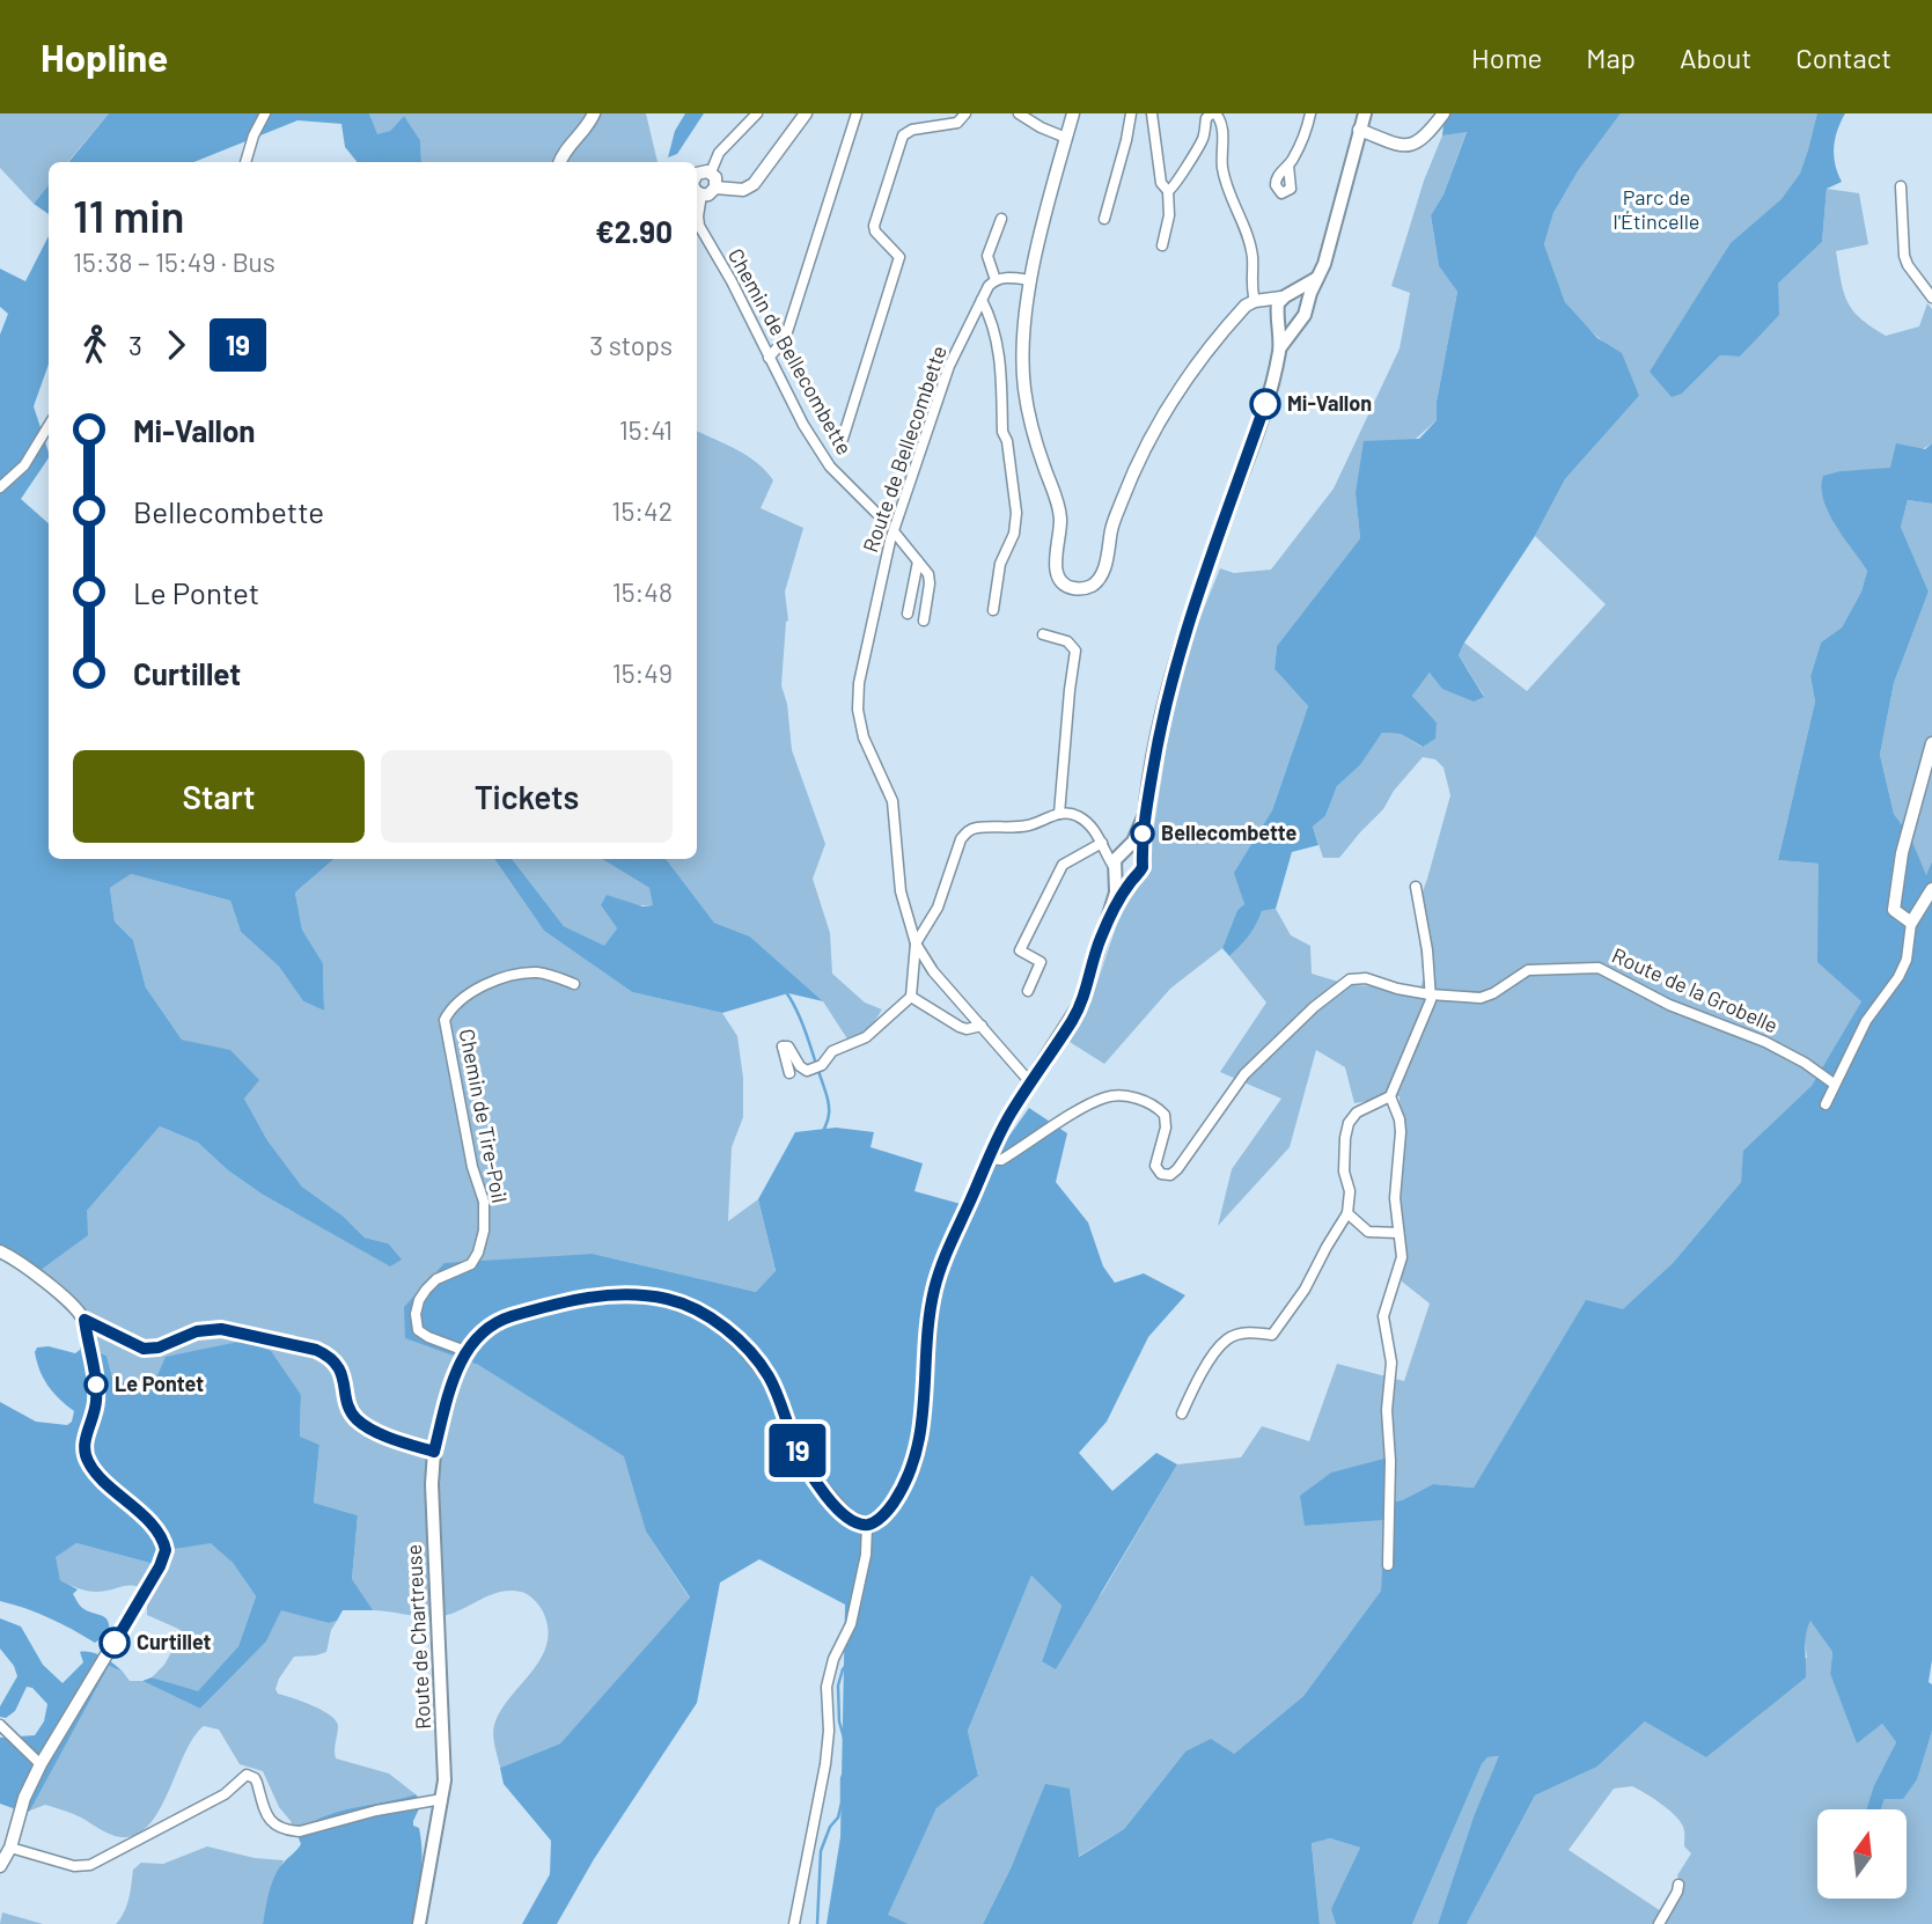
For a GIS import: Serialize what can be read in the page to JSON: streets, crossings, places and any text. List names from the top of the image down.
{
  "streets": {
    "main road": ["Route de Chartreuse"],
    "street": [
      "Chemin de Bellecombette",
      "Route de Bellecombette",
      "Route de la Grobelle",
      "Chemin de Tire-Poil"
    ]
  },
  "crossings": [
    ["Chemin de Tire-Poil", "Route de Chartreuse"]
  ],
  "parks": ["Parc de l'Étincelle"],
  "places": [
    "Mi-Vallon",
    "Bellecombette",
    "Le Pontet",
    "Curtillet"
  ],
  "lines": ["bus line 19"],
  "north": "top",
  "page": {
    "header": "Hopline",
    "nav": [
      "Home",
      "Map",
      "About",
      "Contact"
    ],
    "on_map": "19",
    "heading": ["11 min", "15:38 – 15:49 · Bus", "€2.90"],
    "legs": ["3", "19", "3 stops"],
    "list": [
      {
        "name": "Mi-Vallon",
        "value": "15:41"
      },
      {
        "name": "Bellecombette",
        "value": "15:42"
      },
      {
        "name": "Le Pontet",
        "value": "15:48"
      },
      {
        "name": "Curtillet",
        "value": "15:49"
      }
    ],
    "buttons": ["Start", "Tickets"]
  }
}
